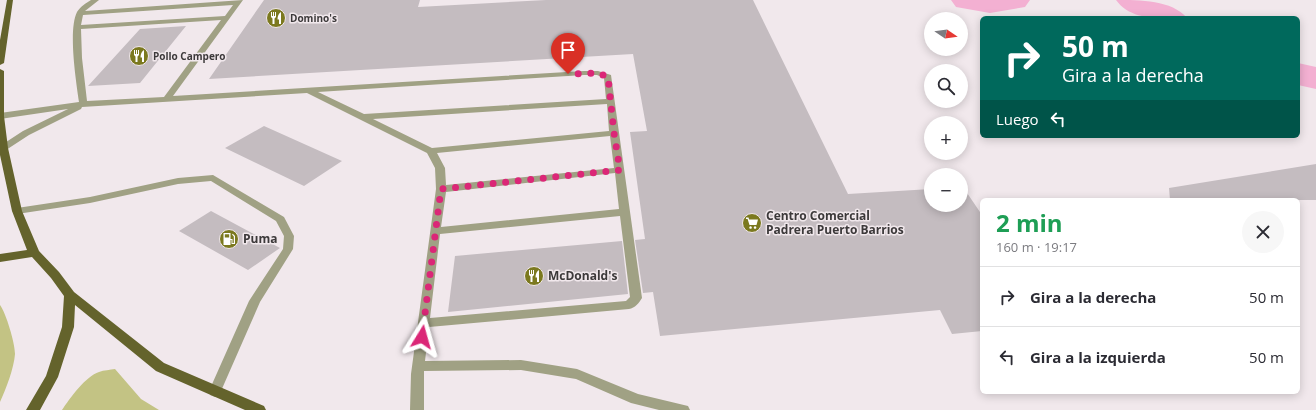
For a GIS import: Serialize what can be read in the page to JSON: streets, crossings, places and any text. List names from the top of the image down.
{
  "places": {
    "restaurant": ["Domino's", "Pollo Campero", "McDonald's"],
    "supermarket": ["Centro Comercial Padrera Puerto Barrios"],
    "fuel station": ["Puma"]
  },
  "north": "right",
  "page": {
    "map_buttons": ["+", "−"],
    "turn": ["50 m", "Gira a la derecha"],
    "then": "Luego",
    "heading": ["2 min", "160 m · 19:17"],
    "list": [
      {
        "name": "Gira a la derecha",
        "value": "50 m"
      },
      {
        "name": "Gira a la izquierda",
        "value": "50 m"
      }
    ]
  }
}
